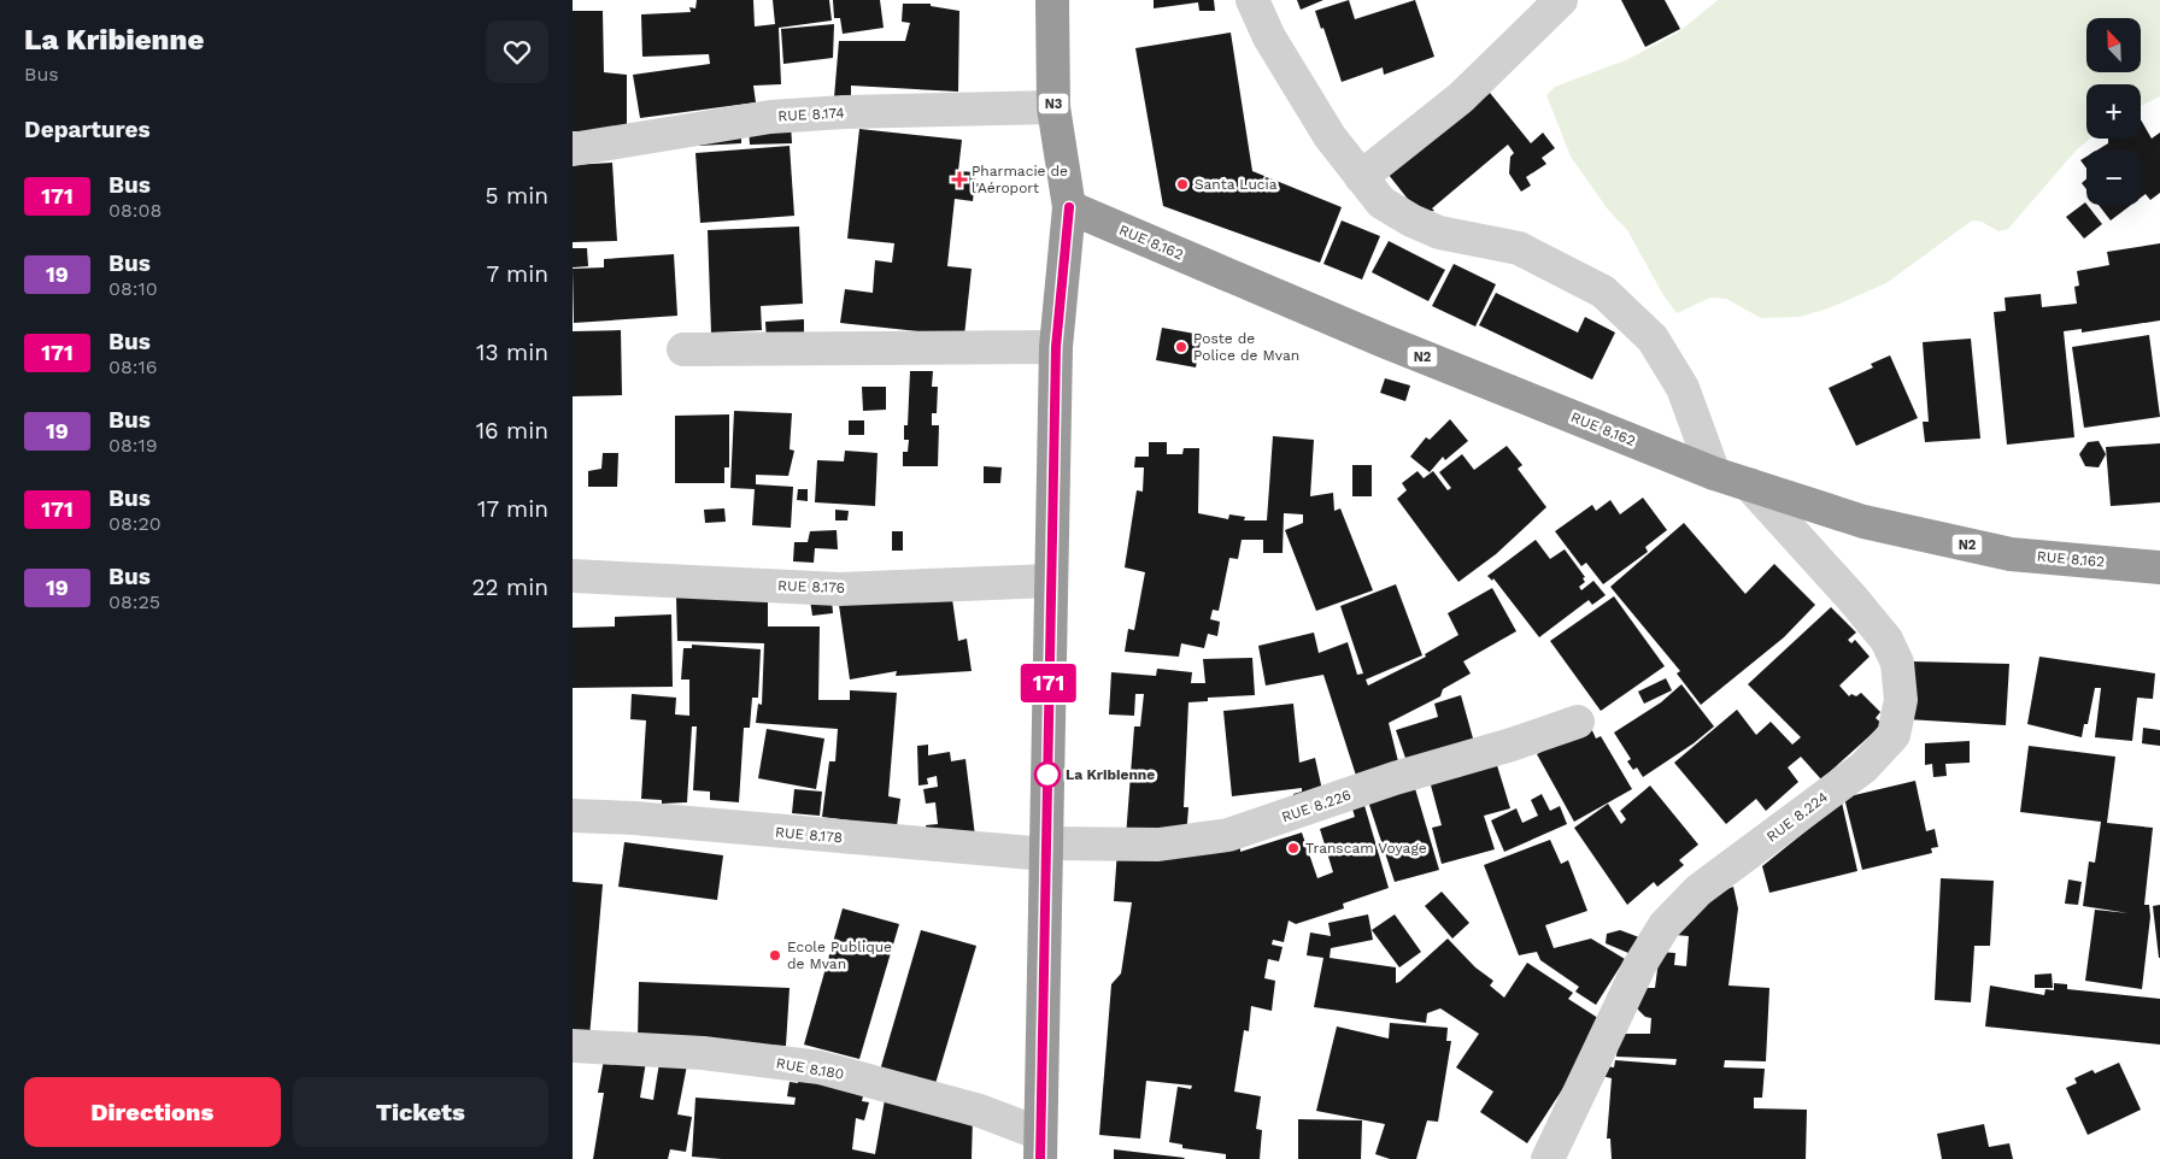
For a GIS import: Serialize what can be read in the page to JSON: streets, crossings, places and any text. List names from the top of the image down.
{
  "streets": {
    "highway": ["N3", "RUE 8.162", "N2"],
    "street": [
      "RUE 8.174",
      "RUE 8.176",
      "RUE 8.226",
      "RUE 8.224",
      "RUE 8.178",
      "RUE 8.180"
    ]
  },
  "crossings": [
    ["N3", "RUE 8.174"],
    ["N3", "RUE 8.162"],
    ["N3", "RUE 8.176"],
    ["N3", "RUE 8.226"],
    ["N3", "RUE 8.178"],
    ["N3", "RUE 8.180"],
    ["RUE 8.162", "RUE 8.224"],
    ["RUE 8.226", "RUE 8.178"]
  ],
  "places": {
    "health": ["Pharmacie de l'Aéroport"],
    "other": [
      "Santa Lucia",
      "Poste de Police de Mvan",
      "La Kribienne",
      "Transcam Voyage",
      "Ecole Publique de Mvan"
    ]
  },
  "lines": ["bus line 171"],
  "north": "top left",
  "page": {
    "heading": [
      ["La Kribienne", "Bus"],
      "Departures"
    ],
    "on_map": "171",
    "map_buttons": ["+", "−"],
    "list": [
      {
        "mark": "171",
        "name": "Bus",
        "note": "08:08",
        "value": "5 min"
      },
      {
        "mark": "19",
        "name": "Bus",
        "note": "08:10",
        "value": "7 min"
      },
      {
        "mark": "171",
        "name": "Bus",
        "note": "08:16",
        "value": "13 min"
      },
      {
        "mark": "19",
        "name": "Bus",
        "note": "08:19",
        "value": "16 min"
      },
      {
        "mark": "171",
        "name": "Bus",
        "note": "08:20",
        "value": "17 min"
      },
      {
        "mark": "19",
        "name": "Bus",
        "note": "08:25",
        "value": "22 min"
      }
    ],
    "buttons": ["Directions", "Tickets"]
  }
}
